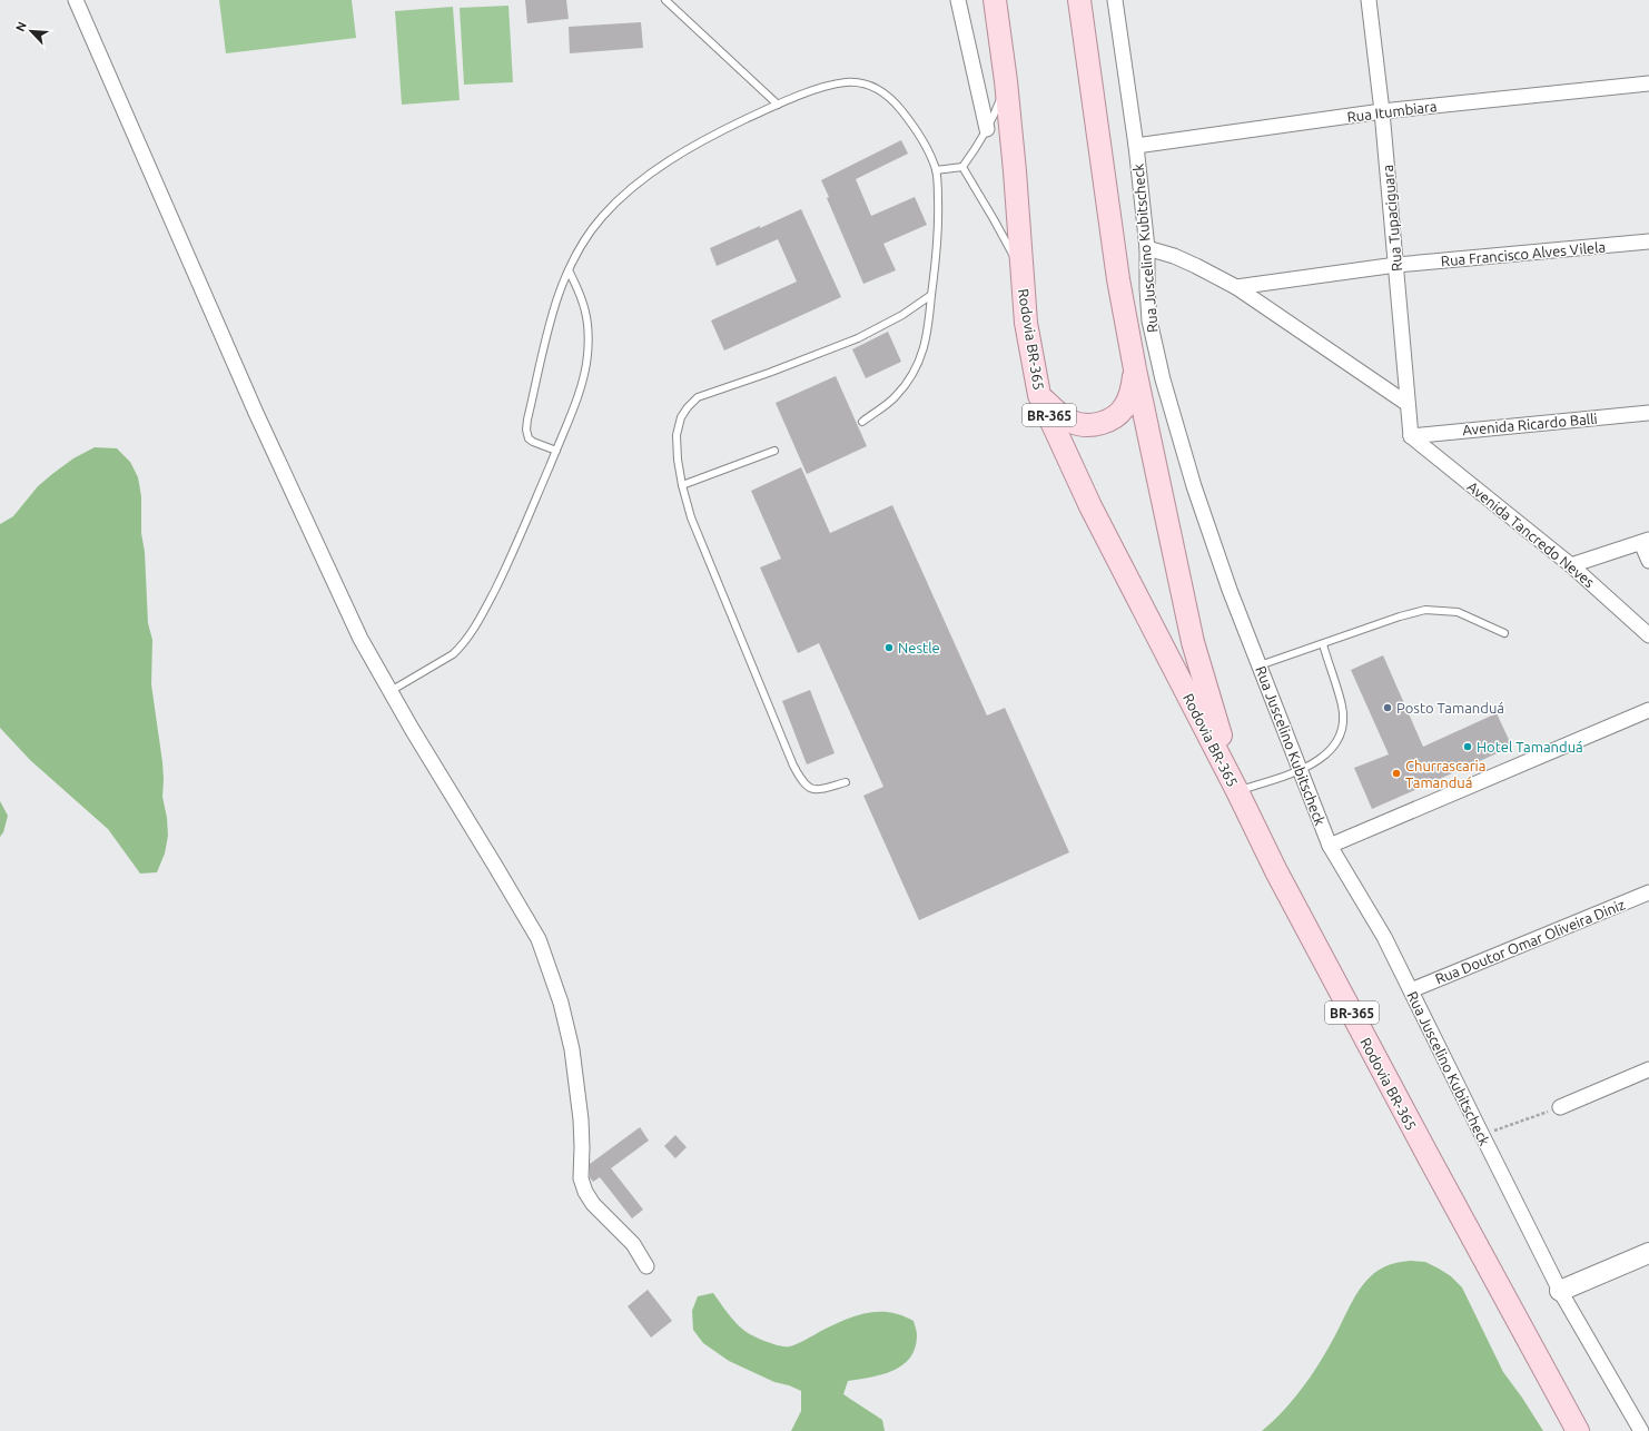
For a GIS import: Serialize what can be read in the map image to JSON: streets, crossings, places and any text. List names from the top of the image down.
{
  "streets": {
    "main road": ["Rodovia BR-365", "BR-365"],
    "street": [
      "Rua Itumbiara",
      "Rua Tupaciguara",
      "Rua Juscelino Kubitscheck",
      "Rua Francisco Alves Vilela",
      "Avenida Ricardo Balli",
      "Avenida Tancredo Neves",
      "Rua Doutor Omar Oliveira Diniz"
    ]
  },
  "crossings": [
    ["Rua Itumbiara", "Rua Tupaciguara"],
    ["Rua Itumbiara", "Rua Juscelino Kubitscheck"],
    ["Rua Tupaciguara", "Rua Francisco Alves Vilela"],
    ["Rua Tupaciguara", "Avenida Ricardo Balli"],
    ["Rua Tupaciguara", "Avenida Tancredo Neves"],
    ["Rua Juscelino Kubitscheck", "Rua Doutor Omar Oliveira Diniz"],
    ["Rodovia BR-365", "BR-365"],
    ["Avenida Ricardo Balli", "Avenida Tancredo Neves"]
  ],
  "places": [
    "Nestle",
    "Posto Tamanduá",
    "Hotel Tamanduá",
    "Churrascaria Tamanduá"
  ],
  "north": "top left"
}
